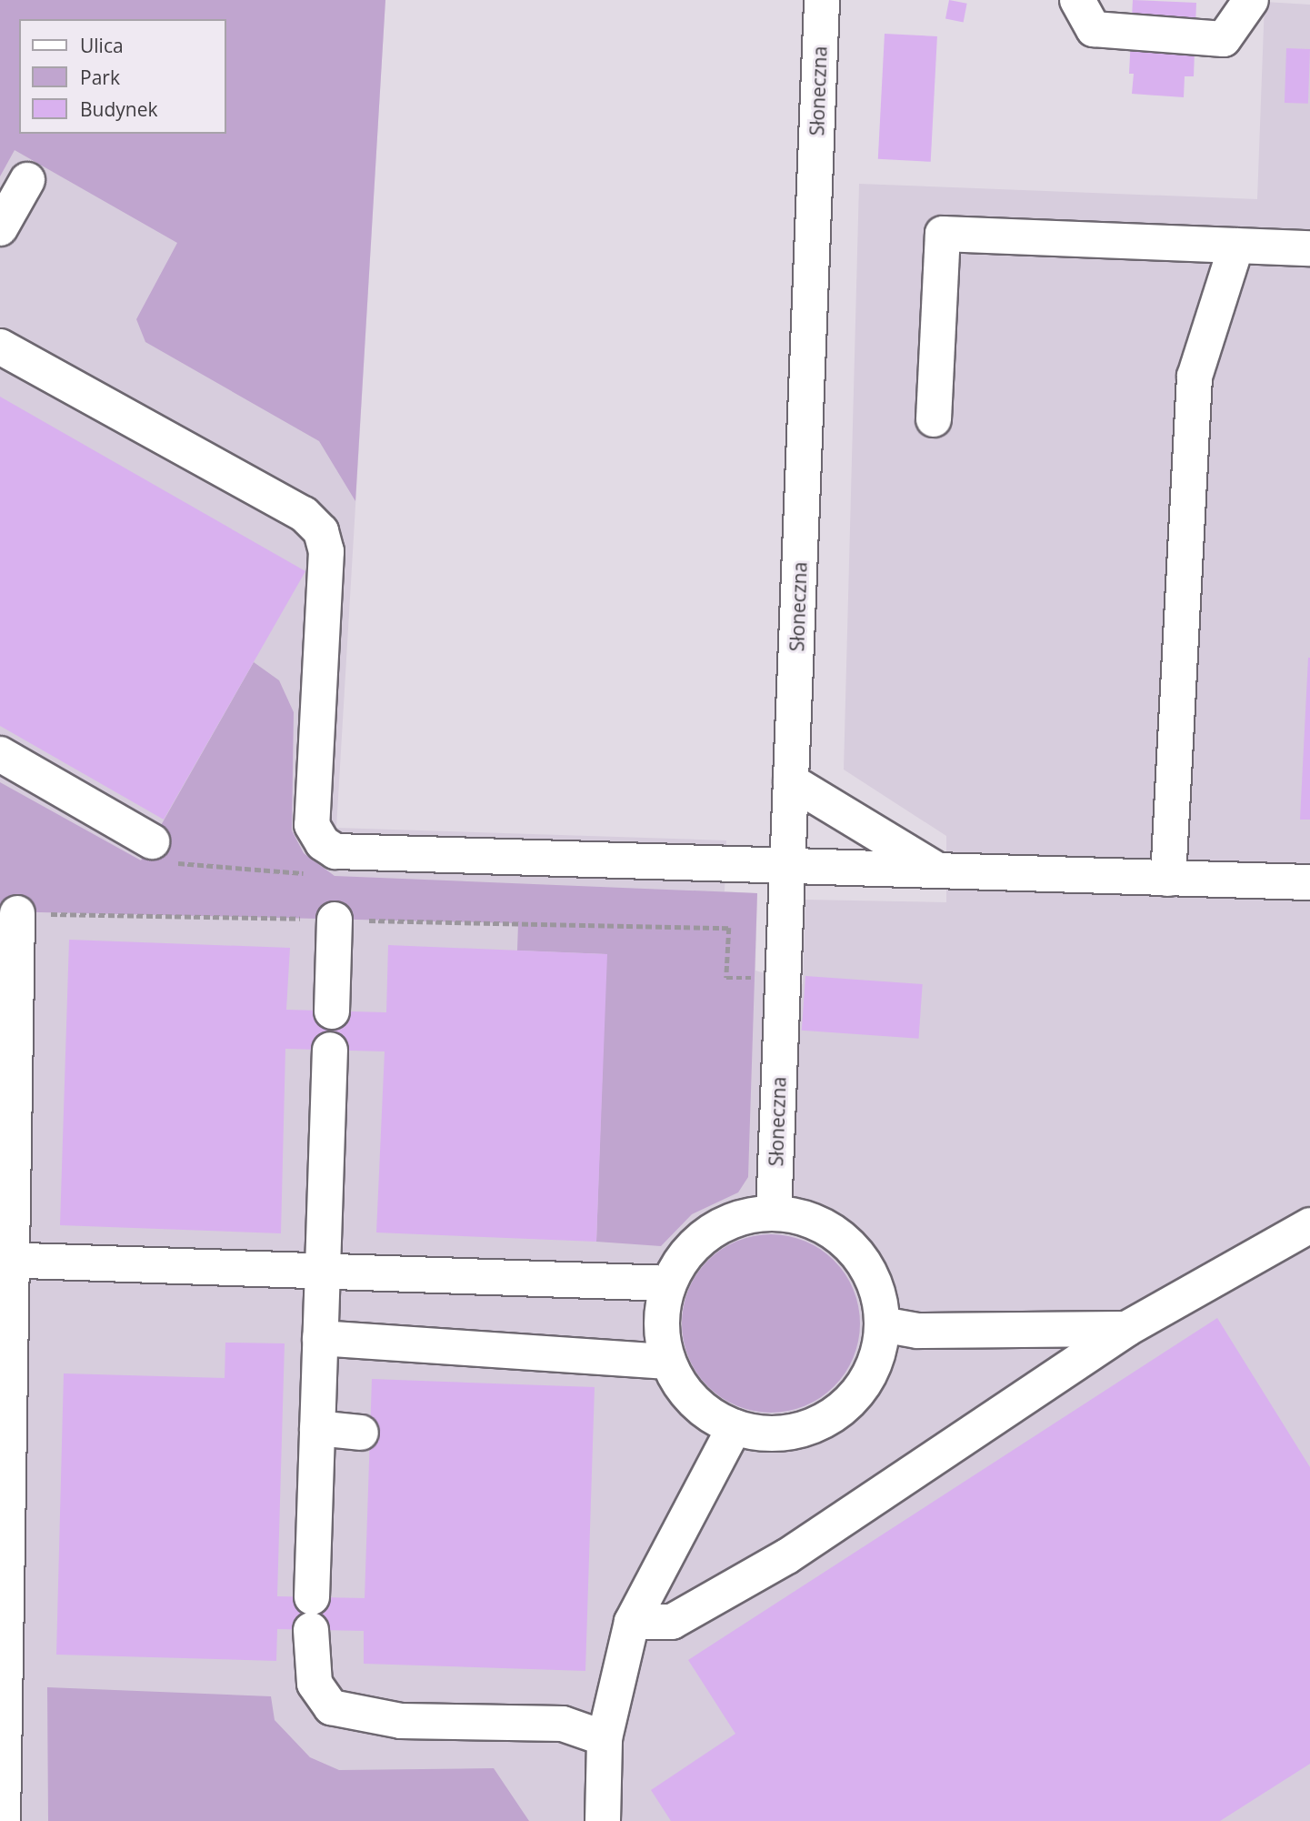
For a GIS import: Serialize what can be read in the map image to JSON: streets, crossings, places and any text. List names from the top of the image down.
{
  "streets": {
    "lane": ["Słoneczna"]
  },
  "legend": ["Ulica", "Park", "Budynek"]
}
